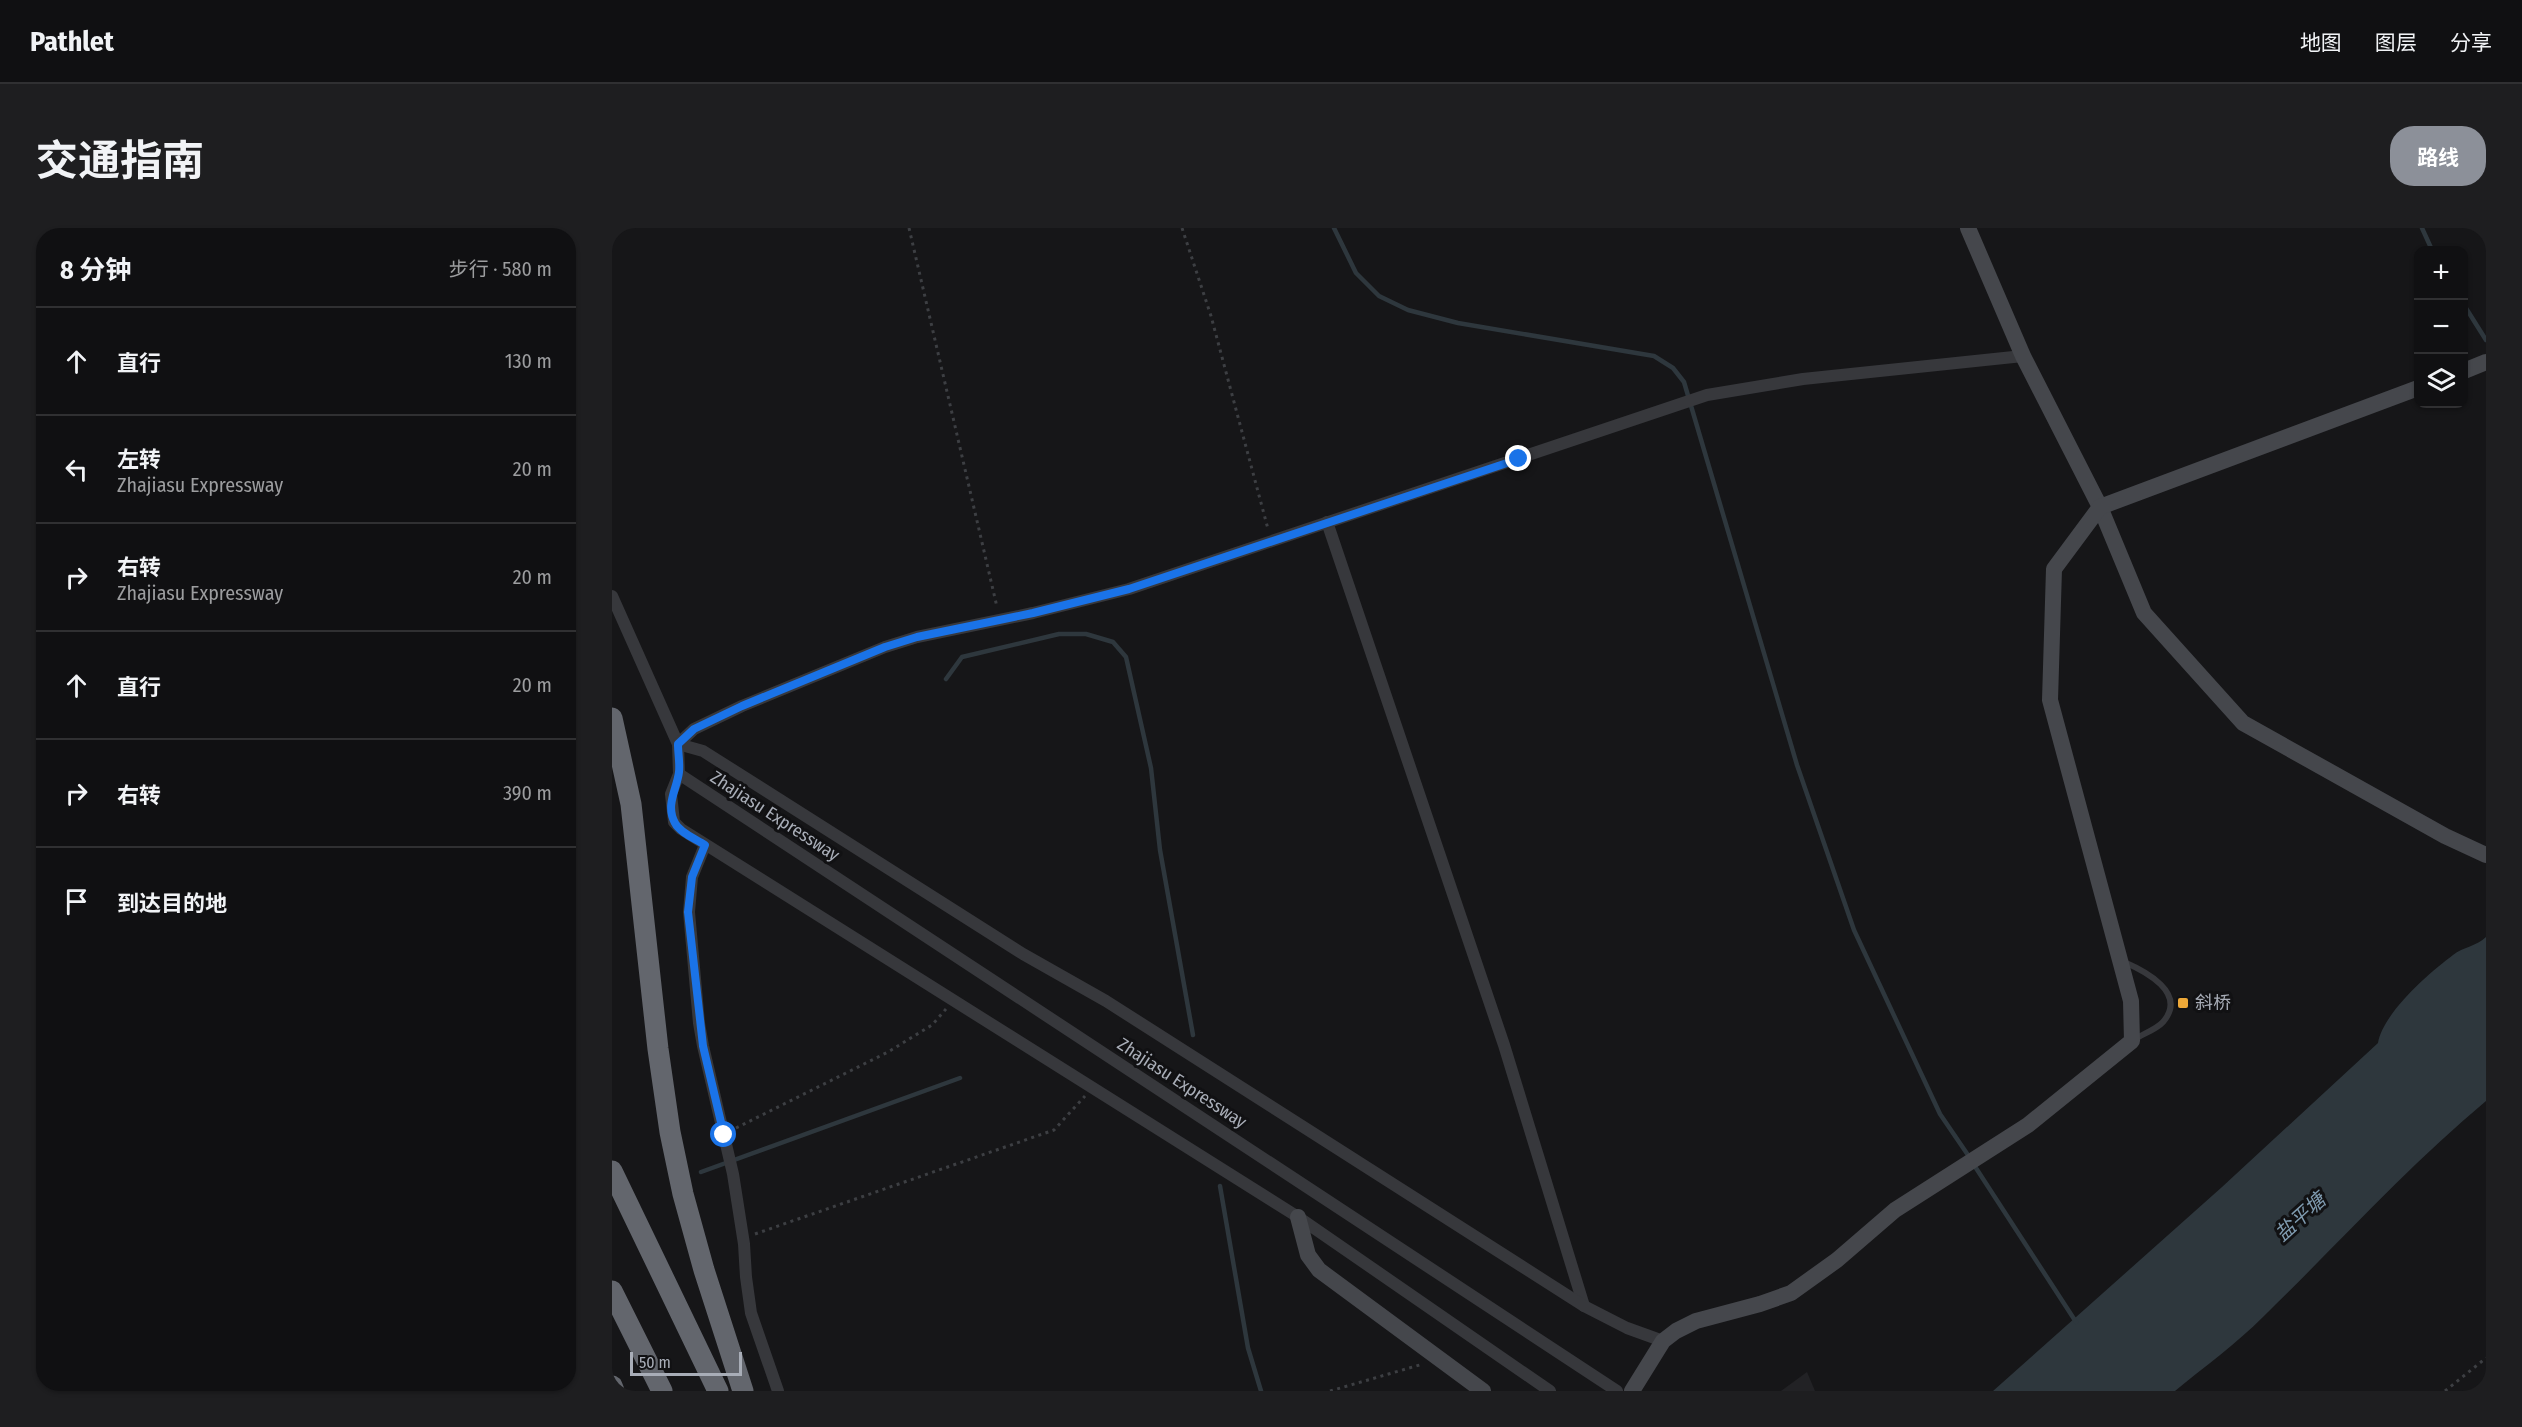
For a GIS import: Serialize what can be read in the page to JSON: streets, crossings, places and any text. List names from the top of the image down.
{
  "streets": {
    "street": ["Zhajiasu Expressway"]
  },
  "water": ["盐平塘"],
  "places": {
    "transit": ["斜桥"]
  },
  "scale_bar": "50 m",
  "page": {
    "header": "Pathlet",
    "nav": ["地图", "图层", "分享"],
    "title": "交通指南",
    "buttons": "路线",
    "heading": ["8 分钟", "步行 · 580 m"],
    "map_buttons": ["+", "−"],
    "list": [
      ["直行", "130 m"],
      ["左转", "Zhajiasu Expressway", "20 m"],
      ["右转", "Zhajiasu Expressway", "20 m"],
      ["直行", "20 m"],
      ["右转", "390 m"],
      "到达目的地"
    ],
    "scale": "50 m"
  }
}
